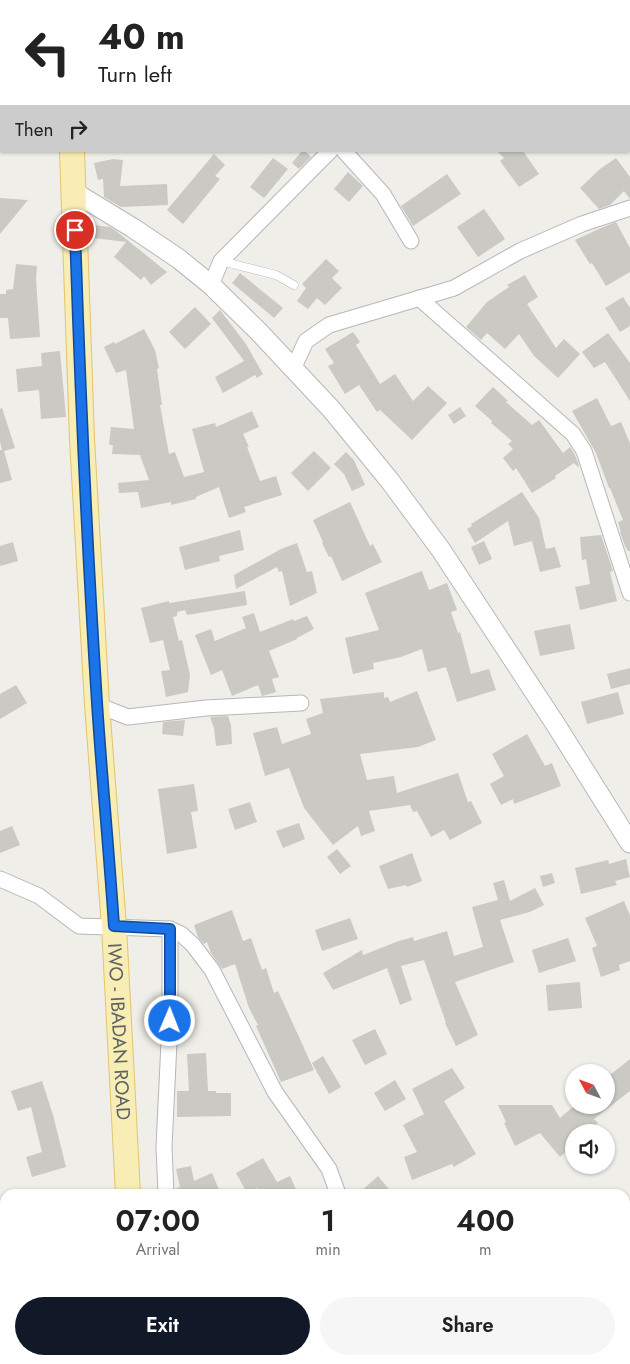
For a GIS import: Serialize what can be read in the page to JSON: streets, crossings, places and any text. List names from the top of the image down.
{
  "streets": {
    "main road": ["IWO - IBADAN ROAD"]
  },
  "north": "top left",
  "page": {
    "turn": ["40 m", "Turn left"],
    "then": "Then",
    "eta": [
      "07:00",
      "Arrival",
      "1",
      "min",
      "400",
      "m"
    ],
    "buttons": ["Exit", "Share"]
  }
}
